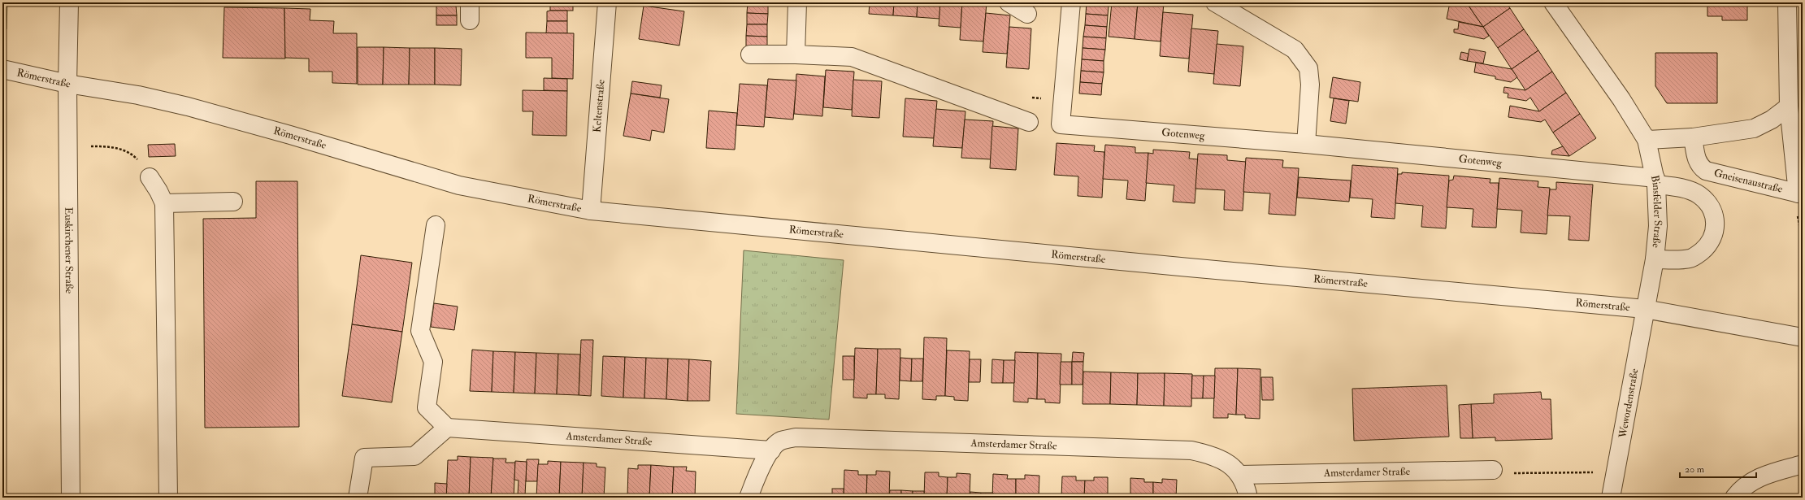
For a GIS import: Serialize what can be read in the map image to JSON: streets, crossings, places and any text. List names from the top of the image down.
{
  "streets": {
    "street": [
      "Römerstraße",
      "Keltenstraße",
      "Gotenweg",
      "Gneisenaustraße",
      "Binsfelder Straße",
      "Euskirchener Straße",
      "Wewordenstraße",
      "Amsterdamer Straße"
    ]
  },
  "crossings": [
    ["Römerstraße", "Keltenstraße"],
    ["Römerstraße", "Binsfelder Straße"],
    ["Römerstraße", "Euskirchener Straße"],
    ["Römerstraße", "Wewordenstraße"],
    ["Gotenweg", "Binsfelder Straße"],
    ["Binsfelder Straße", "Wewordenstraße"]
  ],
  "scale_bar": "20 m"
}
